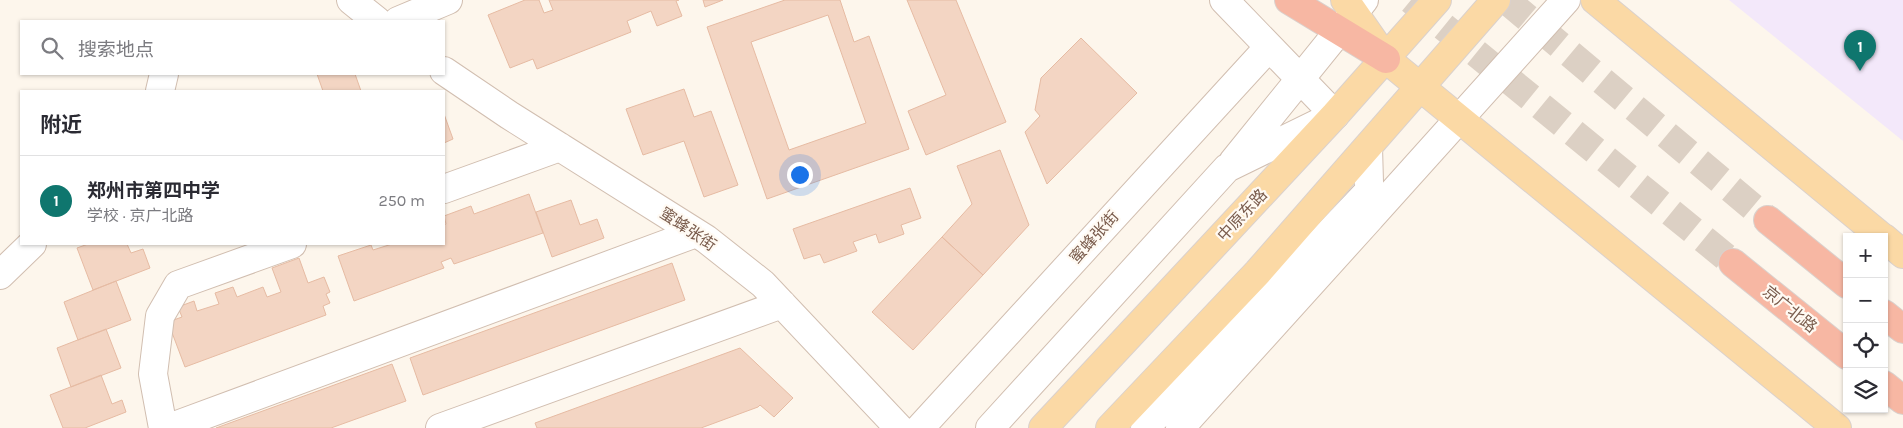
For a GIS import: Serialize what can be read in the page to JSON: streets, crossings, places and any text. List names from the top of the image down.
{
  "streets": {
    "highway": ["京广北路"],
    "main road": ["中原东路"],
    "street": ["蜜蜂张街"]
  },
  "page": {
    "search": "搜索地点",
    "pins": "1",
    "heading": "附近",
    "list": [
      {
        "mark": "1",
        "name": "郑州市第四中学",
        "note": "学校 · 京广北路",
        "value": "250 m"
      }
    ],
    "map_buttons": ["+", "−"]
  }
}
